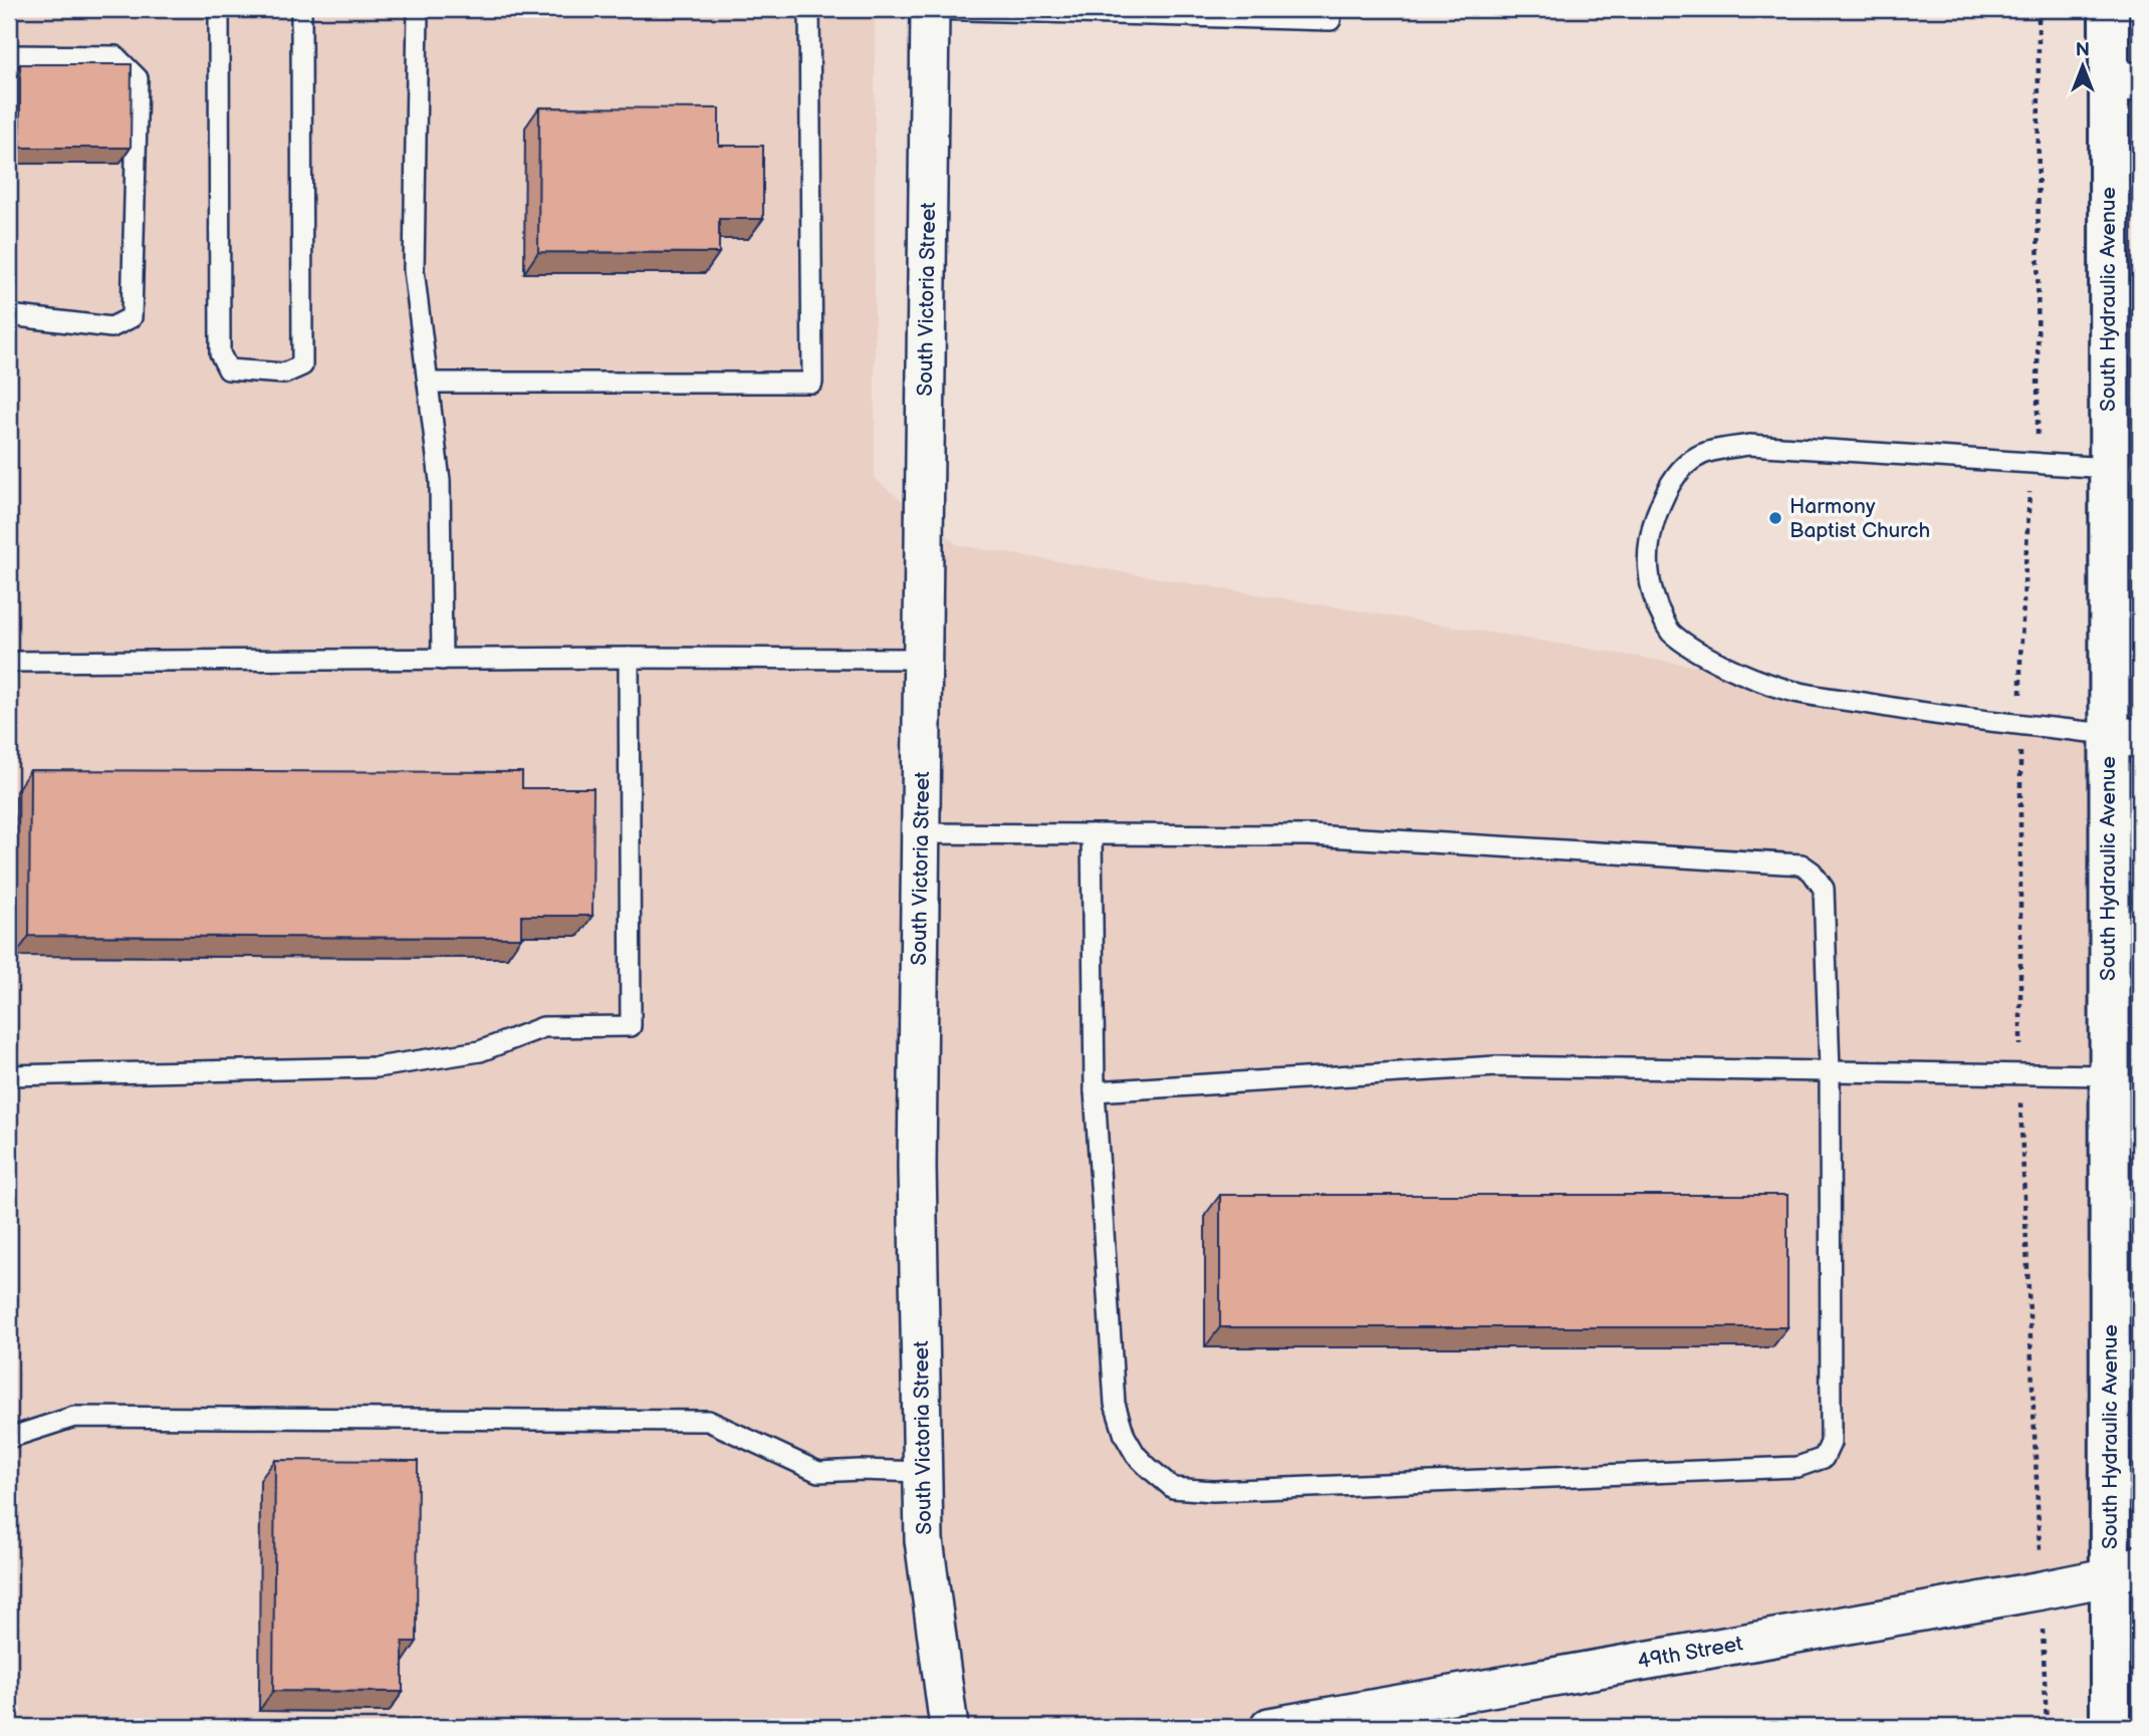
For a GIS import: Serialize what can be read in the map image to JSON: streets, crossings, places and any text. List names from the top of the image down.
{
  "streets": {
    "street": ["South Victoria Street", "South Hydraulic Avenue", "49th Street"]
  },
  "crossings": [
    ["South Hydraulic Avenue", "49th Street"]
  ],
  "places": ["Harmony Baptist Church"],
  "north": "top"
}
